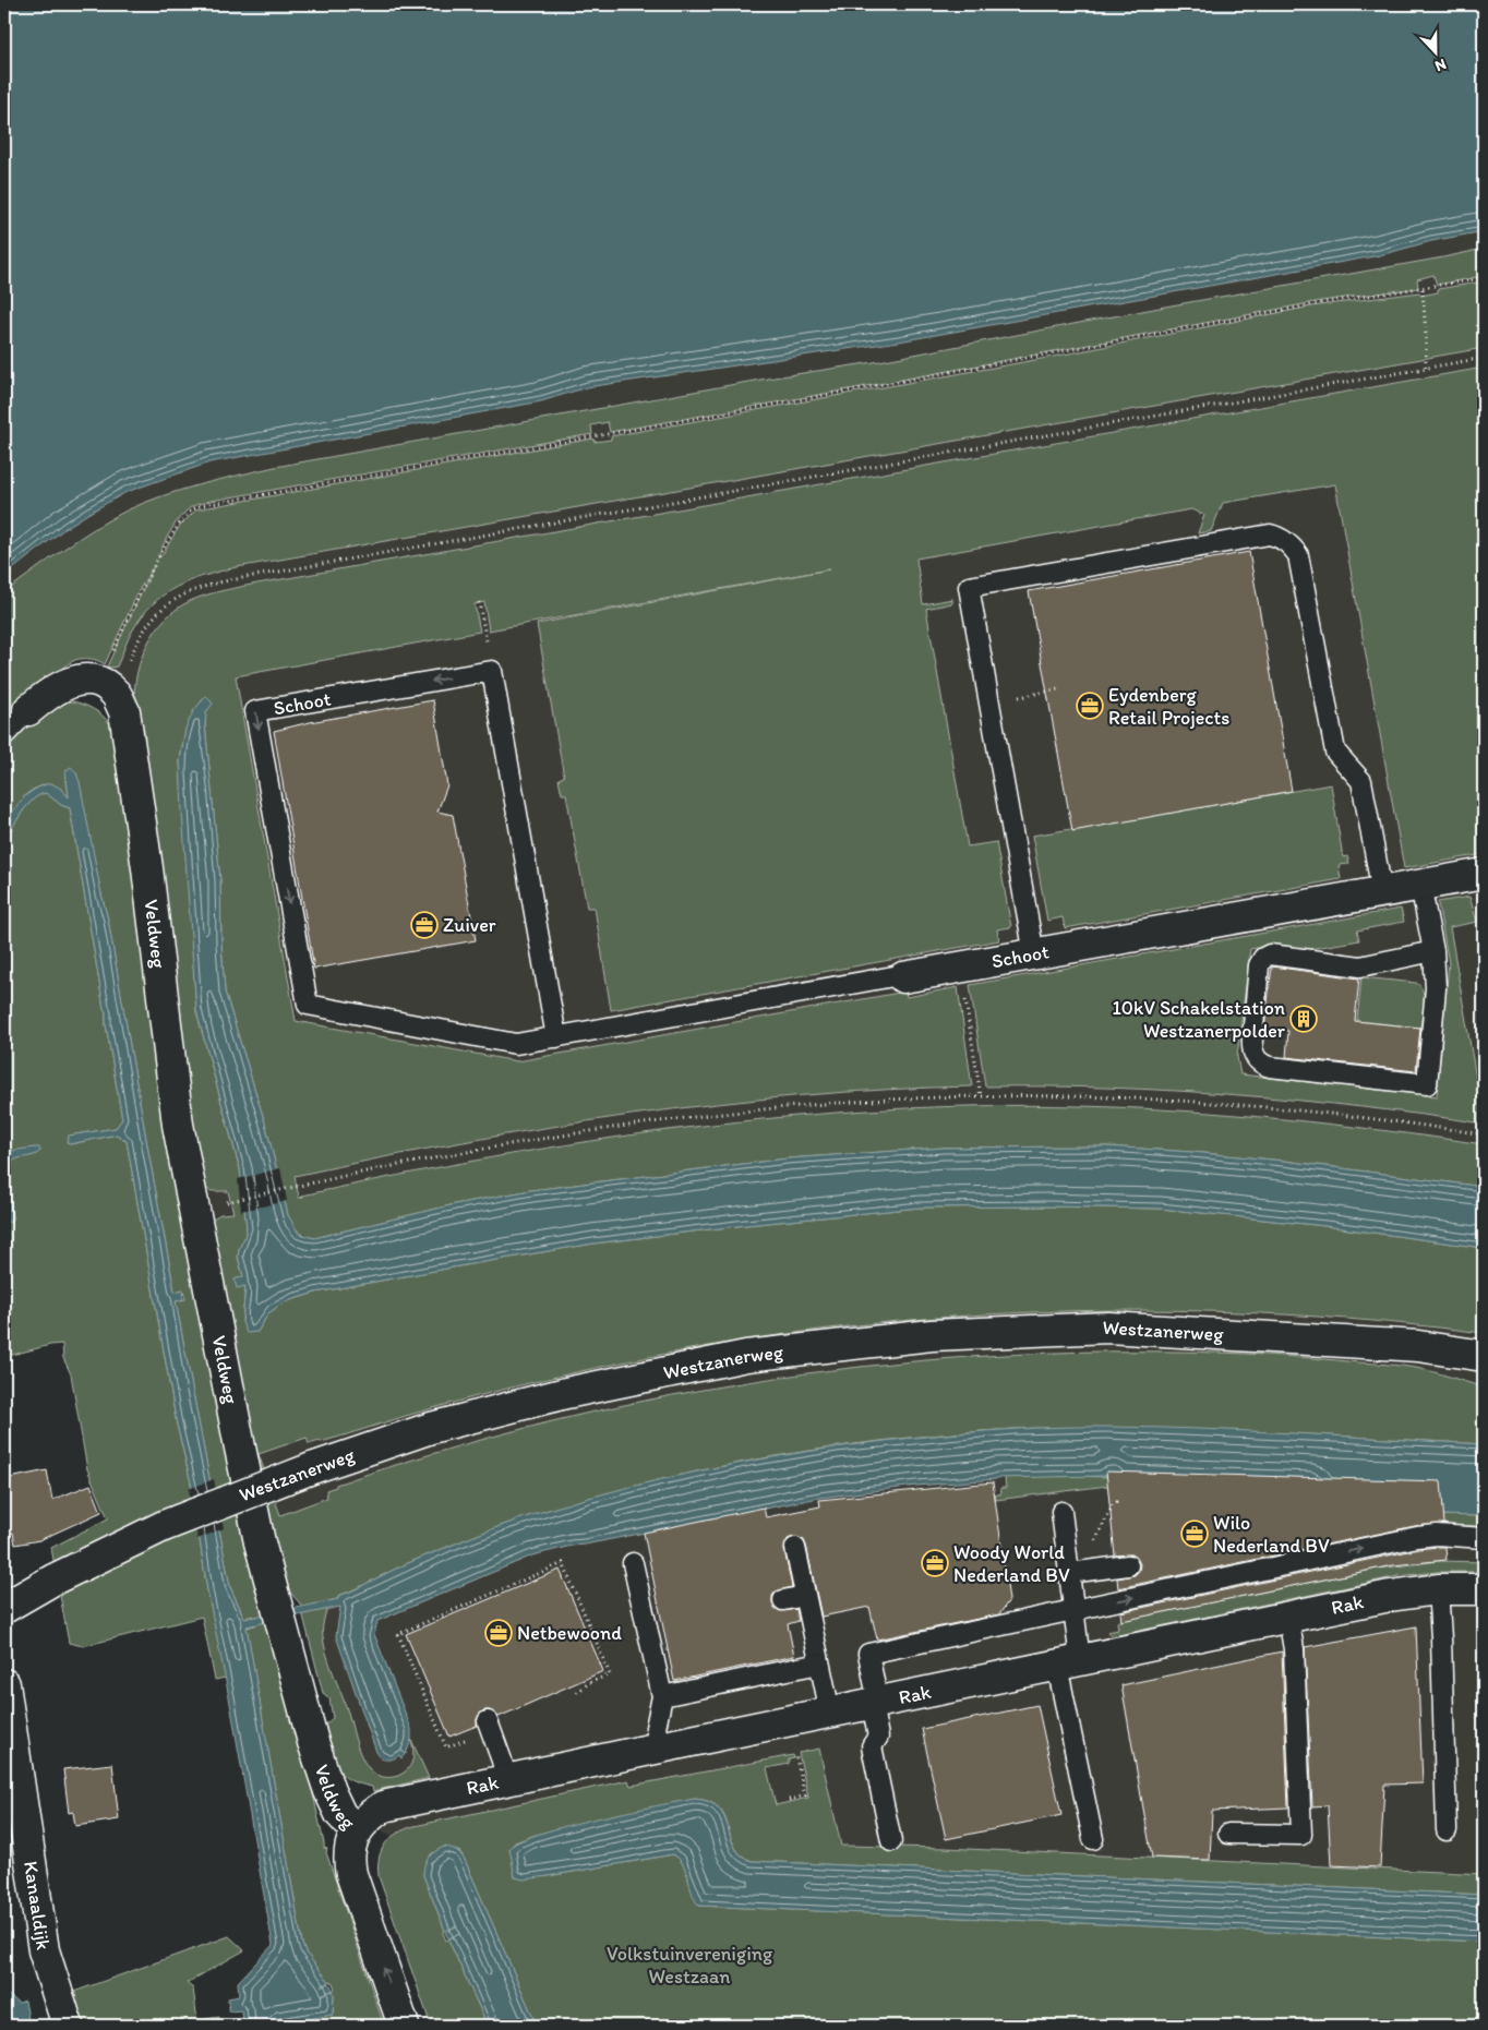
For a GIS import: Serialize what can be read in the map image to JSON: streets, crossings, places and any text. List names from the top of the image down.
{
  "streets": {
    "street": [
      "Schoot",
      "Veldweg",
      "Westzanerweg",
      "Rak",
      "Kanaaldijk"
    ]
  },
  "crossings": [
    ["Veldweg", "Rak"]
  ],
  "parks": ["Volkstuinvereniging Westzaan"],
  "places": {
    "office": [
      "Eydenberg Retail Projects",
      "Zuiver",
      "Wilo Nederland BV",
      "Woody World Nederland BV",
      "Netbewoond"
    ],
    "building": ["10kV Schakelstation Westzanerpolder"]
  },
  "north": "bottom"
}
